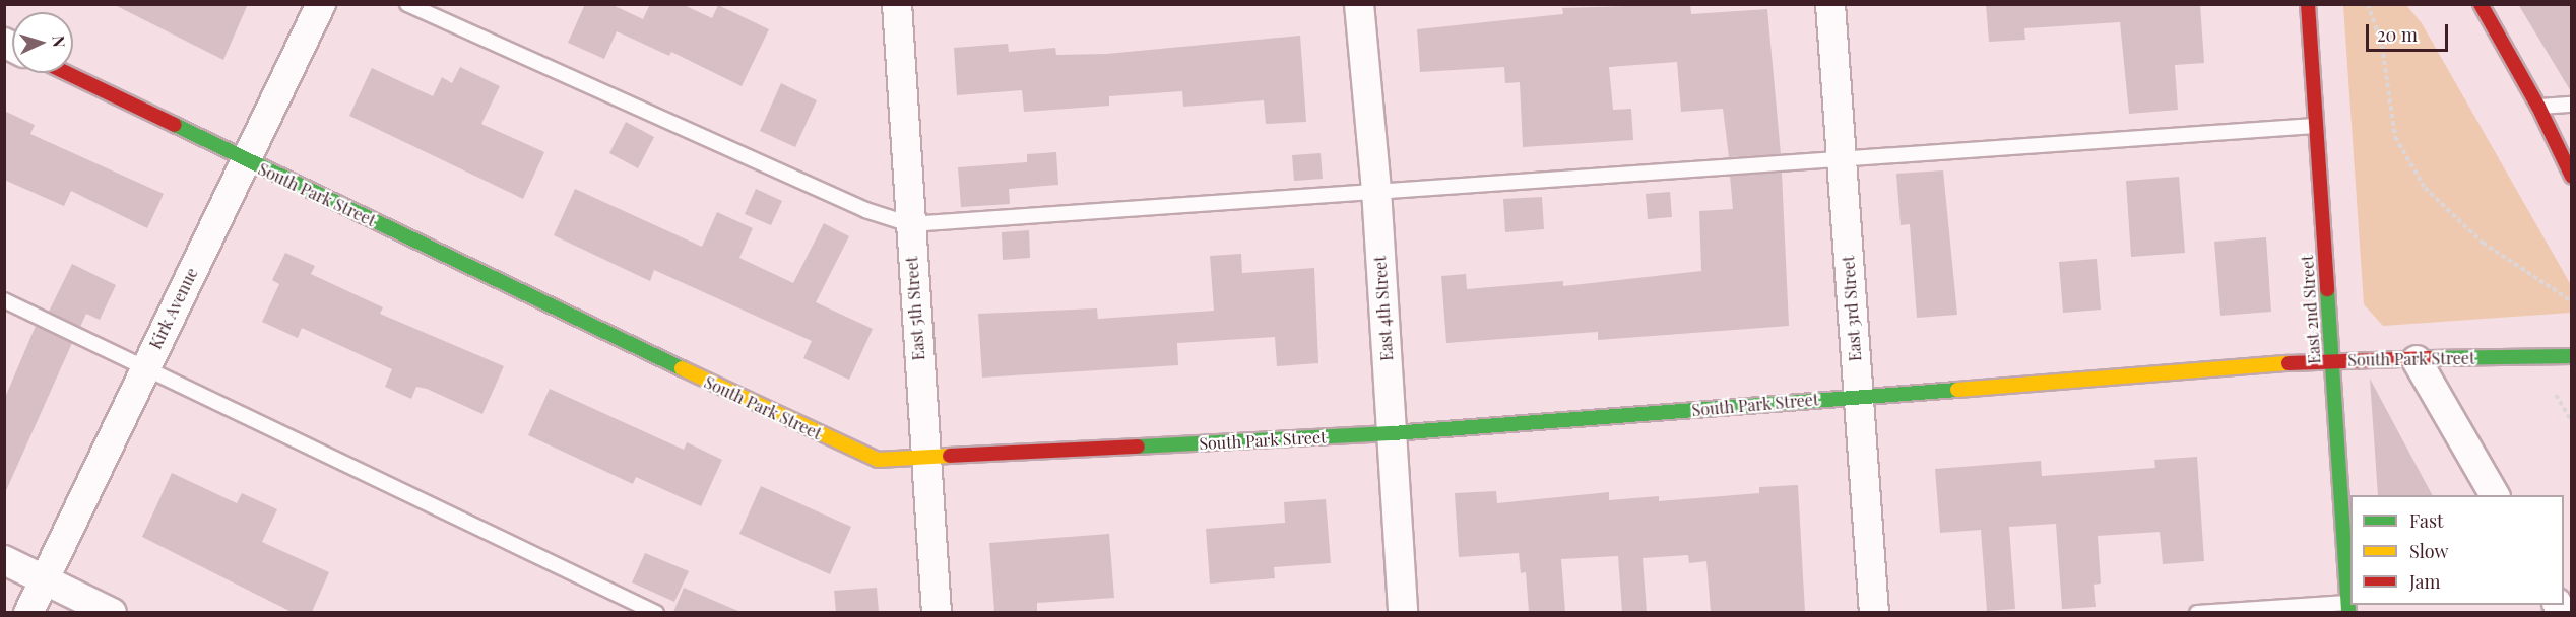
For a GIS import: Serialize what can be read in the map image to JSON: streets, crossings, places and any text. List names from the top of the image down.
{
  "streets": {
    "street": [
      "South Park Street",
      "Kirk Avenue",
      "East 5th Street",
      "East 4th Street",
      "East 3rd Street",
      "East 2nd Street"
    ]
  },
  "crossings": [
    ["South Park Street", "Kirk Avenue"],
    ["South Park Street", "East 5th Street"],
    ["South Park Street", "East 4th Street"],
    ["South Park Street", "East 3rd Street"],
    ["South Park Street", "East 2nd Street"]
  ],
  "legend": ["Fast", "Slow", "Jam"],
  "scale_bar": "20 m",
  "north": "right"
}
